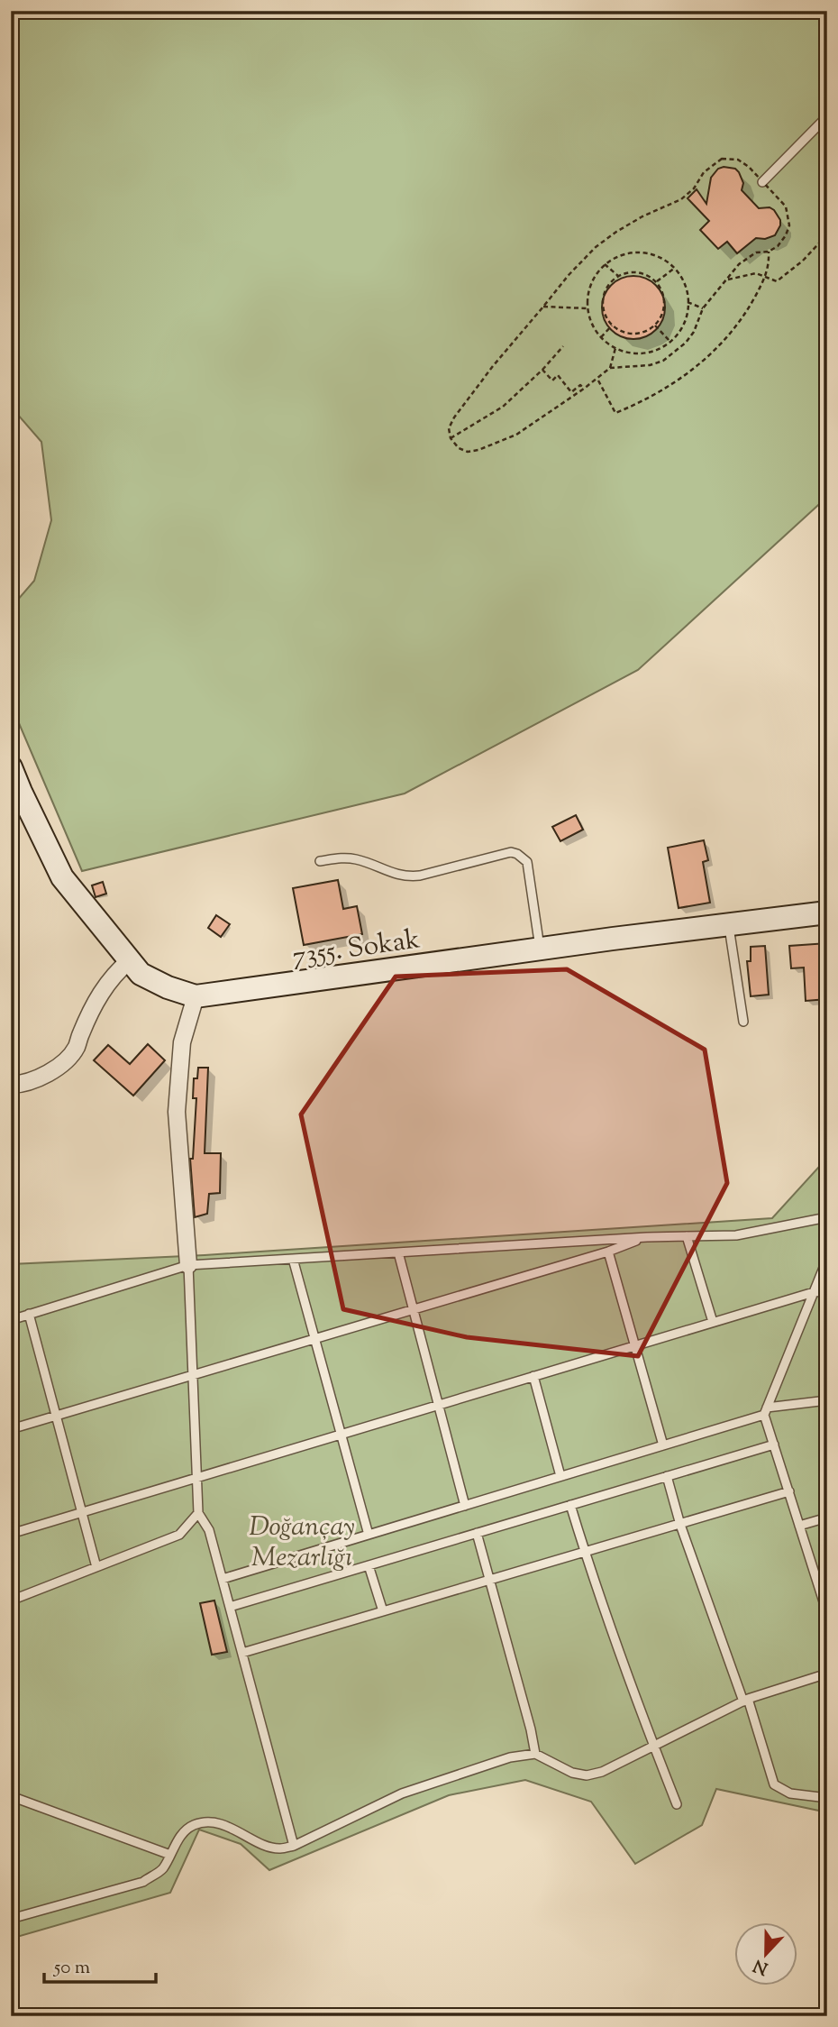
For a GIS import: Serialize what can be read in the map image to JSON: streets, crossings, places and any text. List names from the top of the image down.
{
  "streets": {
    "street": ["7355. Sokak"]
  },
  "parks": ["Doğançay Mezarlığı"],
  "scale_bar": "50 m",
  "north": "bottom"
}
